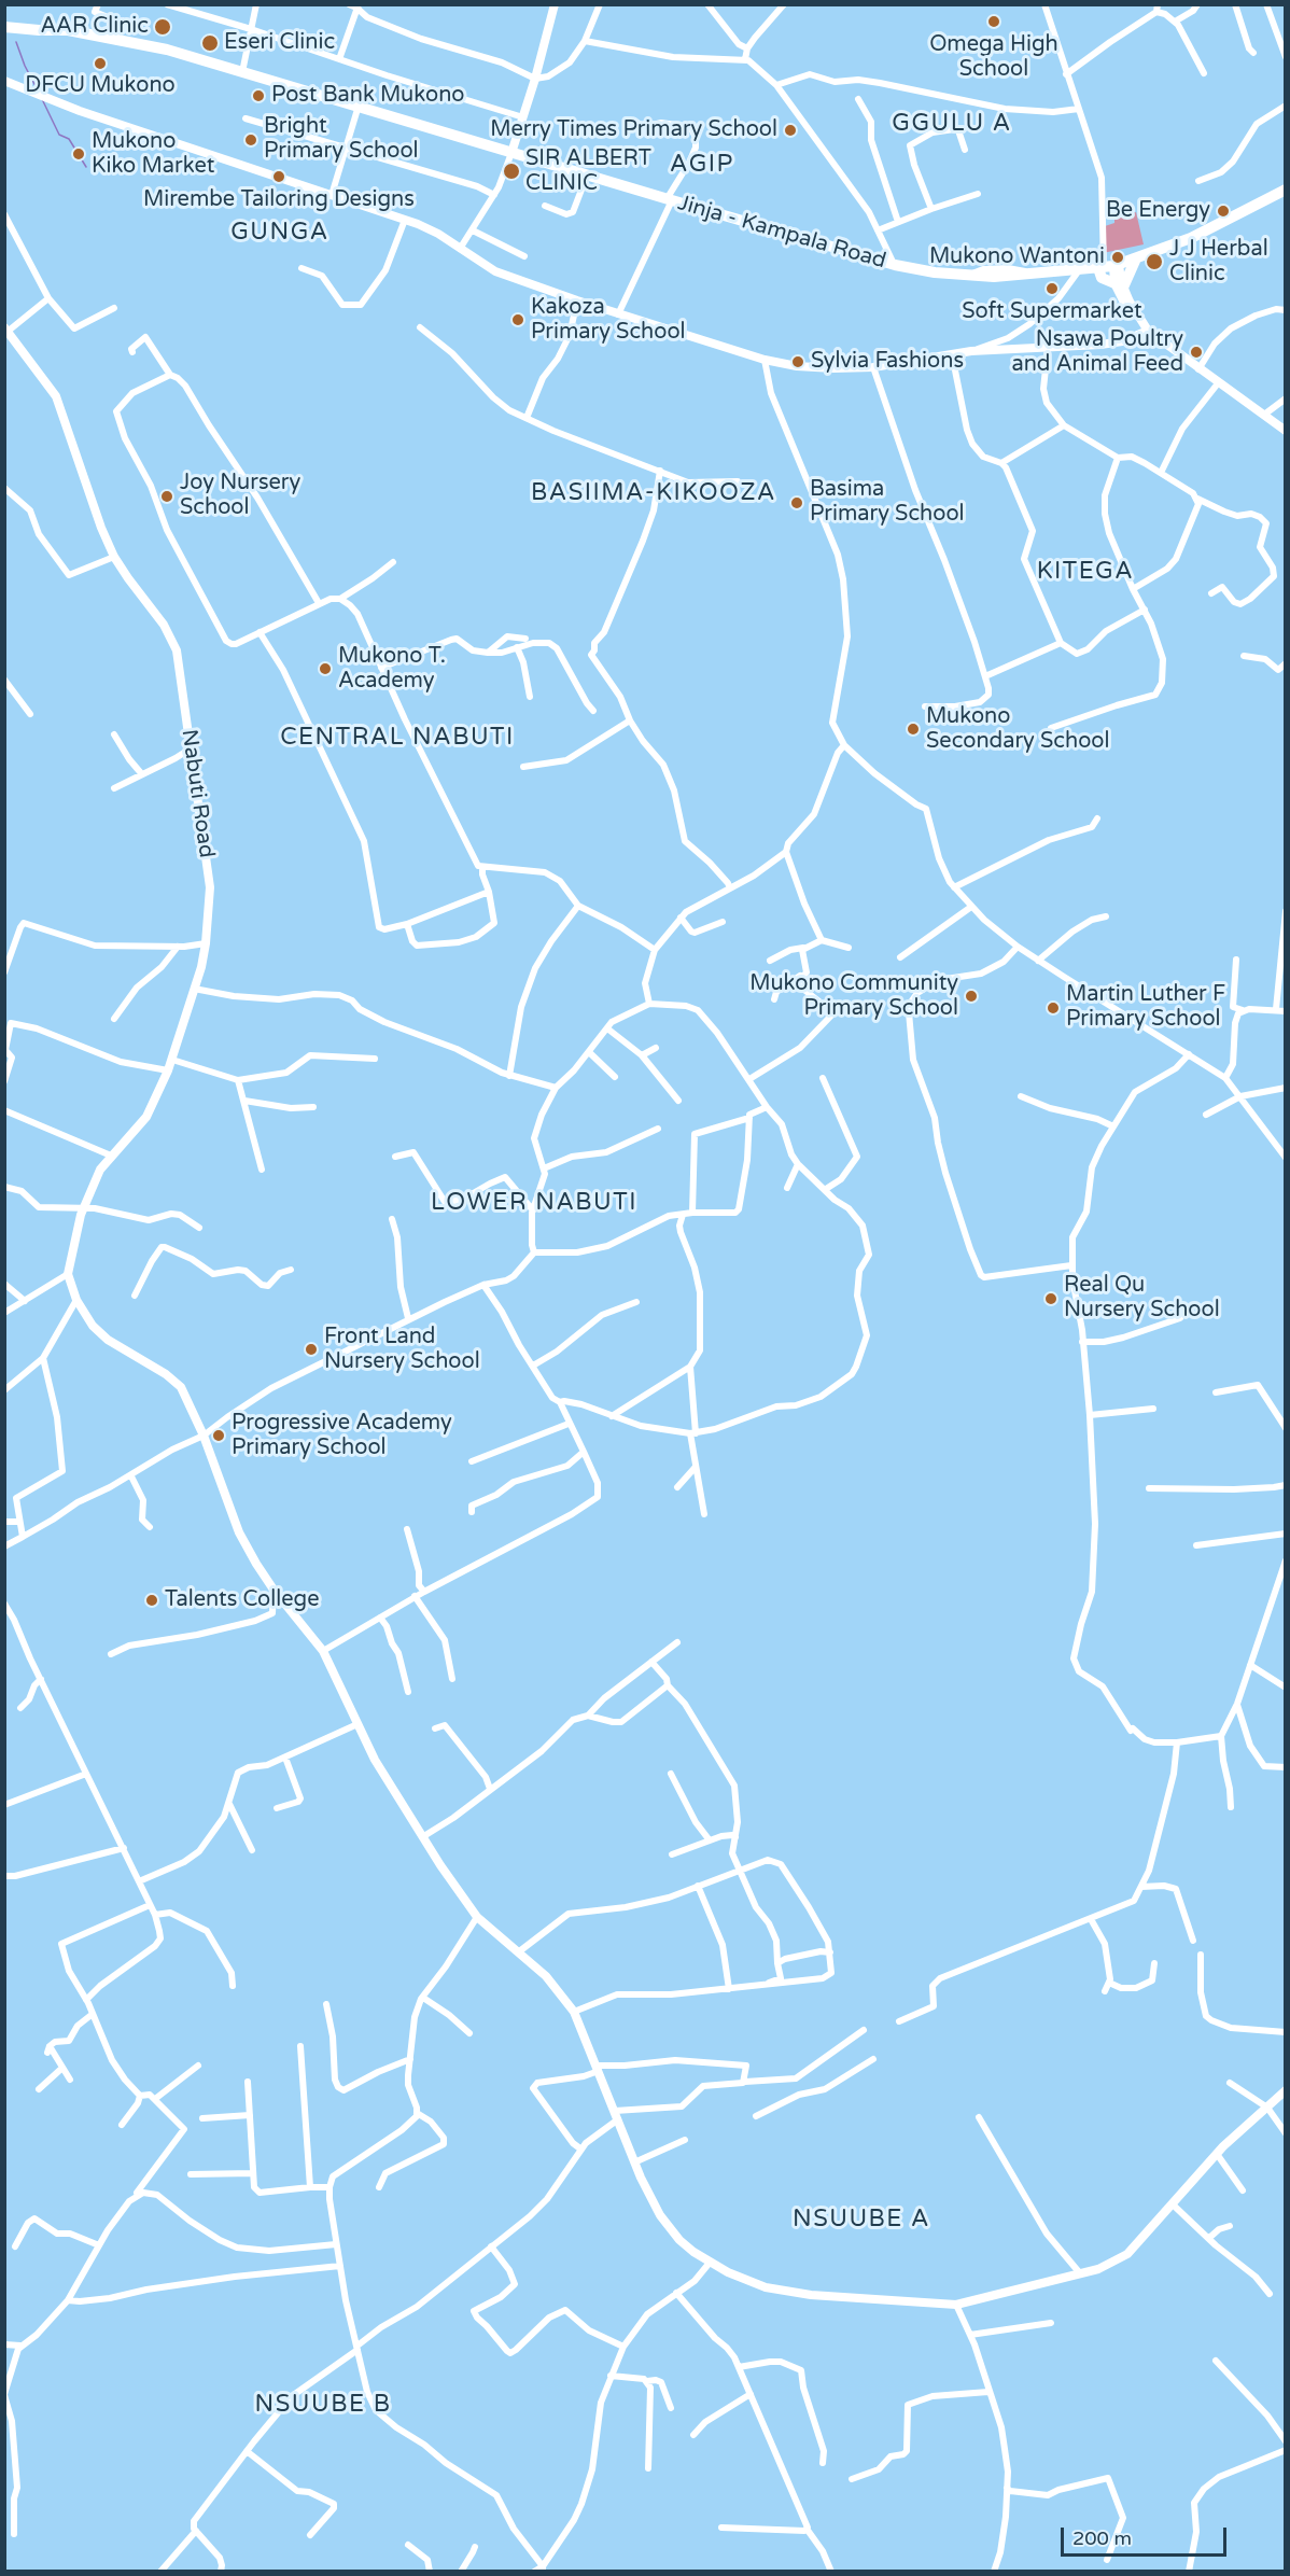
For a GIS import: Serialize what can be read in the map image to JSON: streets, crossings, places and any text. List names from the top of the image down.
{
  "streets": {
    "highway": ["Jinja - Kampala Road"],
    "street": ["Nabuti Road"]
  },
  "districts": [
    "GGULU A",
    "AGIP",
    "GUNGA",
    "BASIIMA-KIKOOZA",
    "KITEGA",
    "CENTRAL NABUTI",
    "LOWER NABUTI",
    "NSUUBE A",
    "NSUUBE B"
  ],
  "places": [
    "Omega High School",
    "AAR Clinic",
    "Eseri Clinic",
    "DFCU Mukono",
    "Post Bank Mukono",
    "Merry Times Primary School",
    "Bright Primary School",
    "Mukono Kiko Market",
    "SIR ALBERT CLINIC",
    "Mirembe Tailoring Designs",
    "Be Energy",
    "Mukono Wantoni",
    "J J Herbal Clinic",
    "Soft Supermarket",
    "Kakoza Primary School",
    "Nsawa Poultry and Animal Feed",
    "Sylvia Fashions",
    "Joy Nursery School",
    "Basima Primary School",
    "Mukono T. Academy",
    "Mukono Secondary School",
    "Mukono Community Primary School",
    "Martin Luther F Primary School",
    "Real Qu Nursery School",
    "Front Land Nursery School",
    "Progressive Academy Primary School",
    "Talents College"
  ],
  "scale_bar": "200 m"
}
